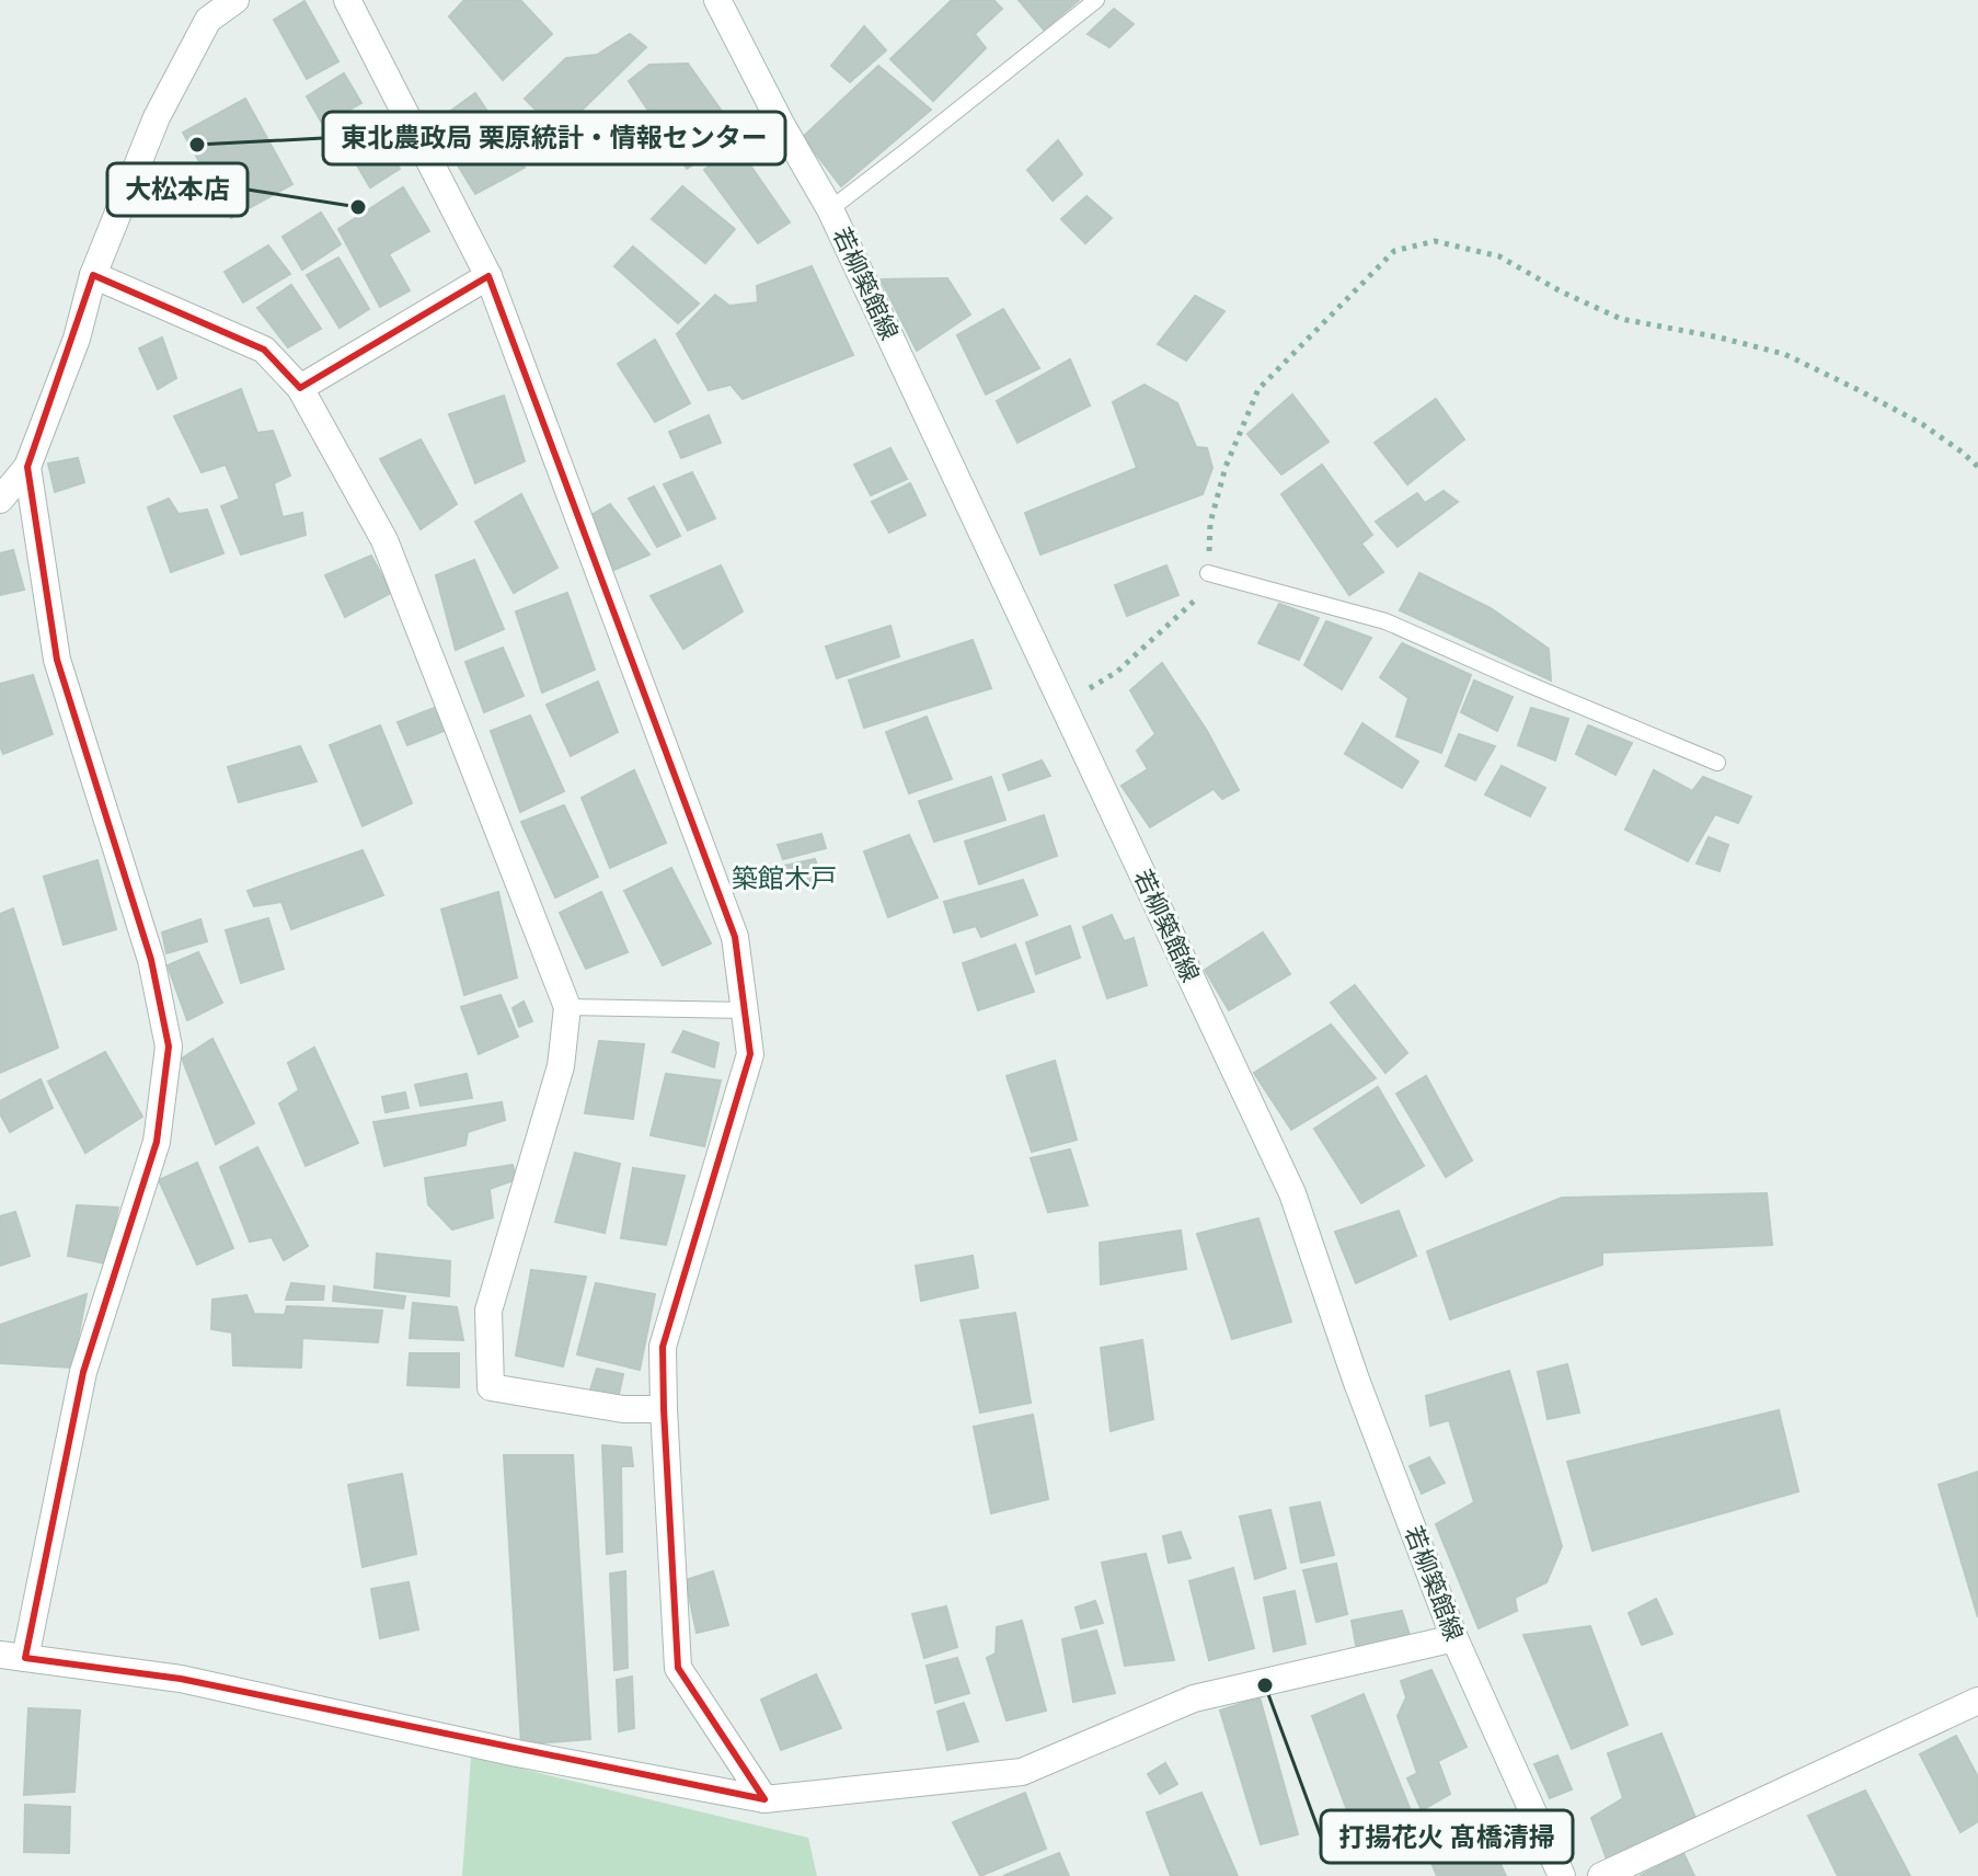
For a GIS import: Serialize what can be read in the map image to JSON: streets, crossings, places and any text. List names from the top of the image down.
{
  "streets": {
    "street": ["若柳築館線"]
  },
  "districts": ["築館木戸"],
  "places": ["東北農政局 栗原統計・情報センター", "大松本店", "打揚花火 髙橋清掃"]
}
